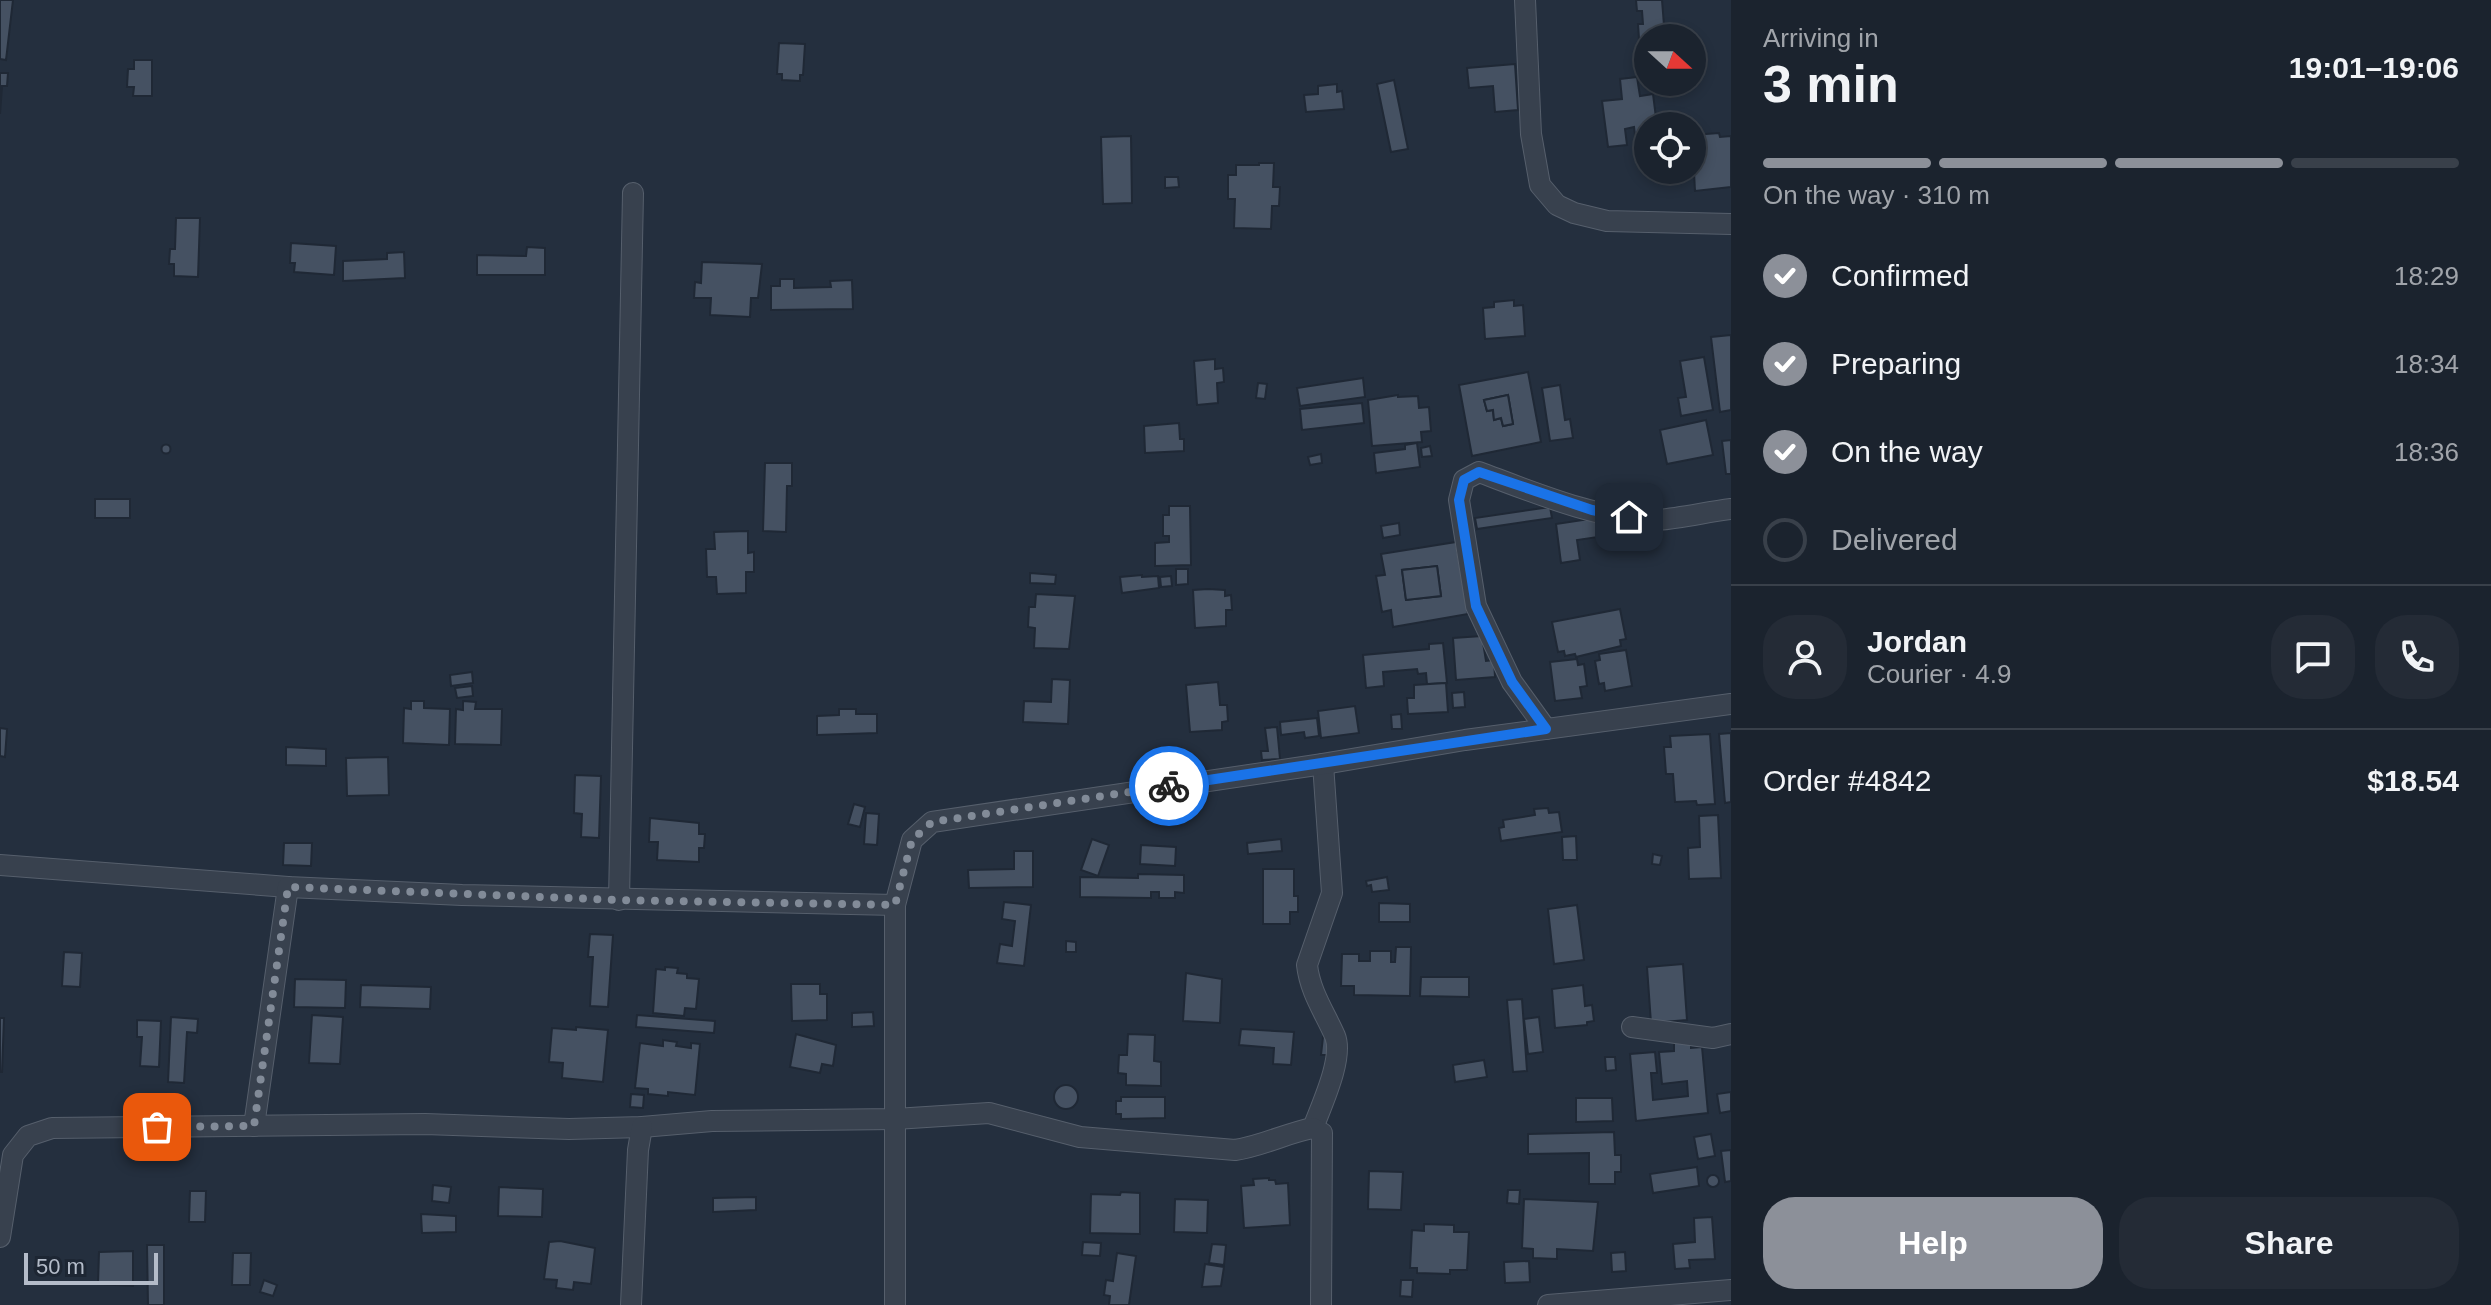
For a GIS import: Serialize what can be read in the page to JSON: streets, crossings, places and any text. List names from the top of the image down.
{
  "scale_bar": "50 m",
  "north": "right",
  "page": {
    "heading": ["3 min", "Arriving in", "19:01–19:06"],
    "panel": [
      "Jordan",
      "Courier · 4.9",
      "Order #4842",
      "$18.54"
    ],
    "bar": "On the way · 310 m",
    "list": [
      ["Confirmed", "18:29"],
      ["Preparing", "18:34"],
      ["On the way", "18:36"],
      "Delivered"
    ],
    "buttons": ["Help", "Share"],
    "scale": "50 m"
  }
}
